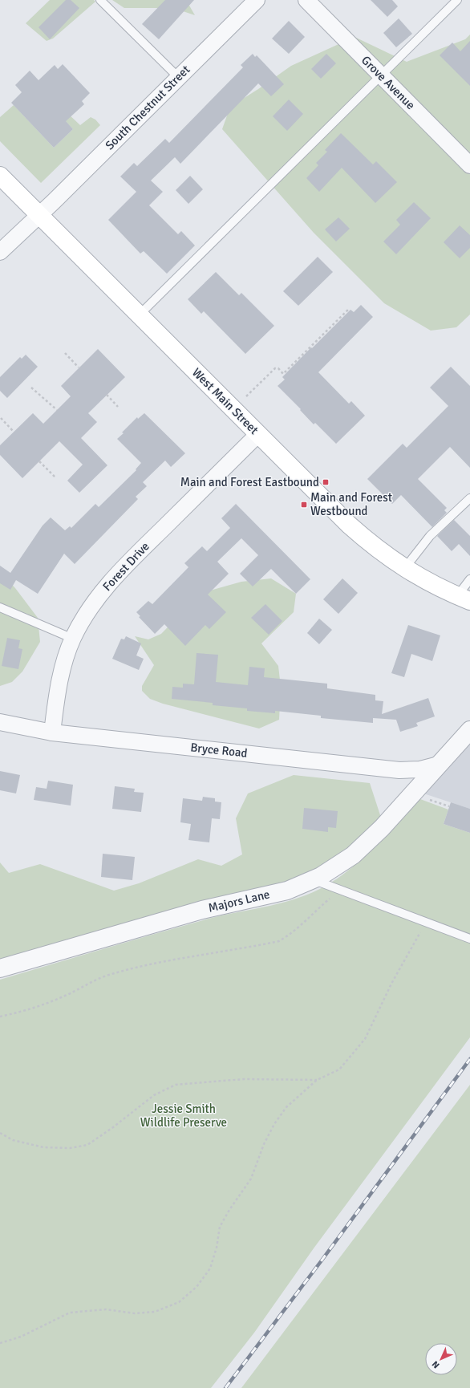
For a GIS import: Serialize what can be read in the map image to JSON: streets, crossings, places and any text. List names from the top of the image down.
{
  "streets": {
    "main road": ["West Main Street"],
    "street": [
      "Grove Avenue",
      "South Chestnut Street",
      "Forest Drive",
      "Bryce Road",
      "Majors Lane"
    ]
  },
  "crossings": [
    ["South Chestnut Street", "West Main Street"],
    ["West Main Street", "Forest Drive"],
    ["Forest Drive", "Bryce Road"],
    ["Bryce Road", "Majors Lane"]
  ],
  "parks": ["Jessie Smith Wildlife Preserve"],
  "places": {
    "transit": ["Main and Forest Eastbound", "Main and Forest Westbound"]
  },
  "north": "bottom left"
}
